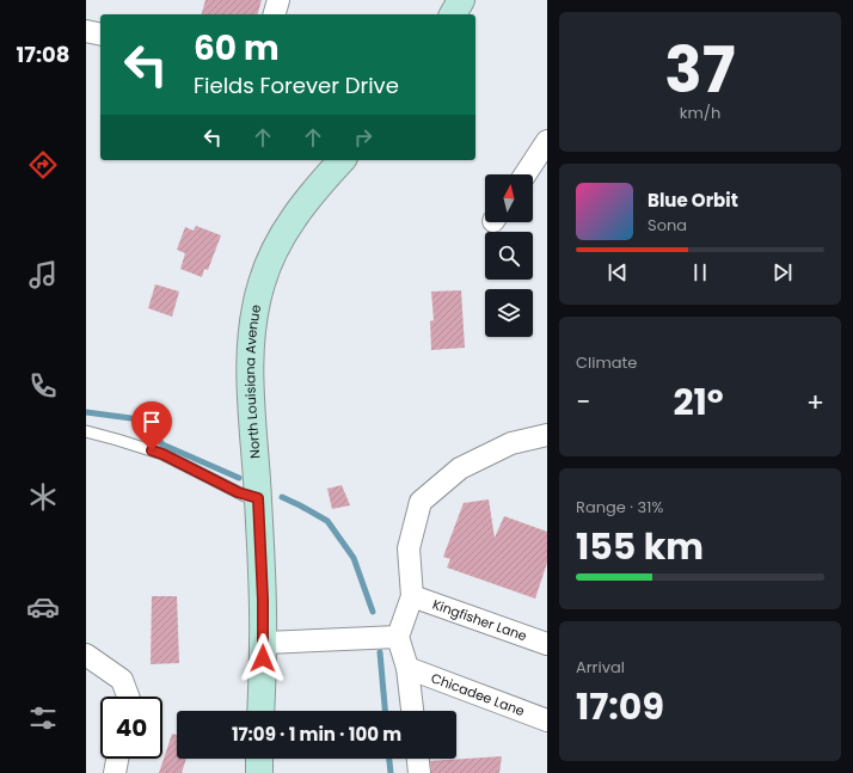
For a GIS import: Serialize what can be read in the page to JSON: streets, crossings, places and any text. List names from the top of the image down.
{
  "streets": {
    "street": ["North Louisiana Avenue", "Kingfisher Lane", "Chicadee Lane"]
  },
  "north": "top",
  "page": {
    "tabs": "17:08",
    "tile": [
      ["37", "km/h"],
      "Climate",
      ["Range · 31%", "155 km"],
      ["Arrival", "17:09"]
    ],
    "turn": ["60 m", "Fields Forever Drive"],
    "song": ["Blue Orbit", "Sona"],
    "heat": ["−", "21°", "+"],
    "limit": "40",
    "trip": "17:09 · 1 min · 100 m"
  }
}
